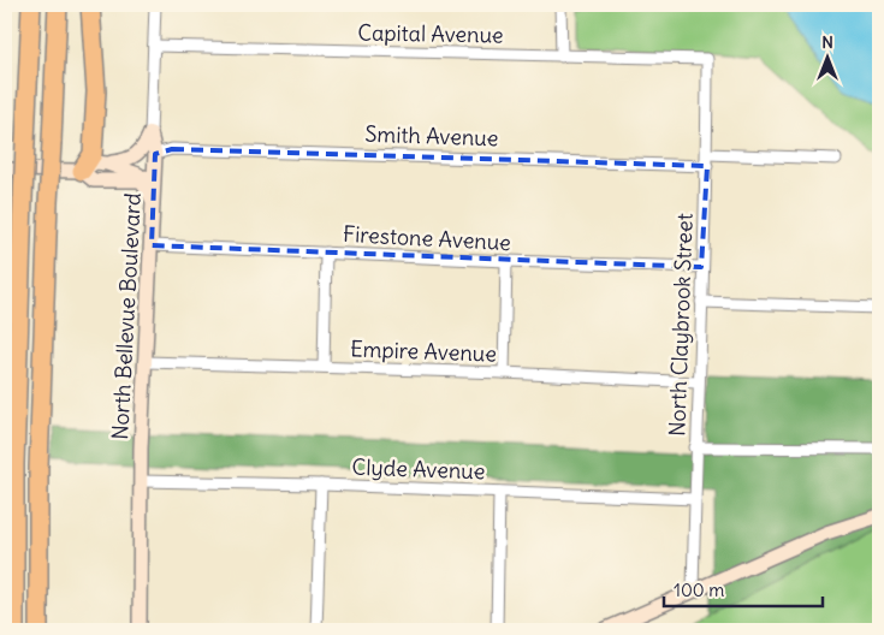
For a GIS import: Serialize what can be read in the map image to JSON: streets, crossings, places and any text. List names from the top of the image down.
{
  "streets": {
    "main road": ["North Bellevue Boulevard"],
    "street": [
      "Capital Avenue",
      "Smith Avenue",
      "Firestone Avenue",
      "North Claybrook Street",
      "Empire Avenue",
      "Clyde Avenue"
    ]
  },
  "crossings": [
    ["Capital Avenue", "North Bellevue Boulevard"],
    ["Capital Avenue", "North Claybrook Street"],
    ["Smith Avenue", "North Bellevue Boulevard"],
    ["Smith Avenue", "North Claybrook Street"],
    ["Firestone Avenue", "North Bellevue Boulevard"],
    ["Firestone Avenue", "North Claybrook Street"],
    ["North Bellevue Boulevard", "Empire Avenue"],
    ["North Bellevue Boulevard", "Clyde Avenue"],
    ["North Claybrook Street", "Empire Avenue"],
    ["North Claybrook Street", "Clyde Avenue"]
  ],
  "scale_bar": "100 m",
  "north": "top"
}
